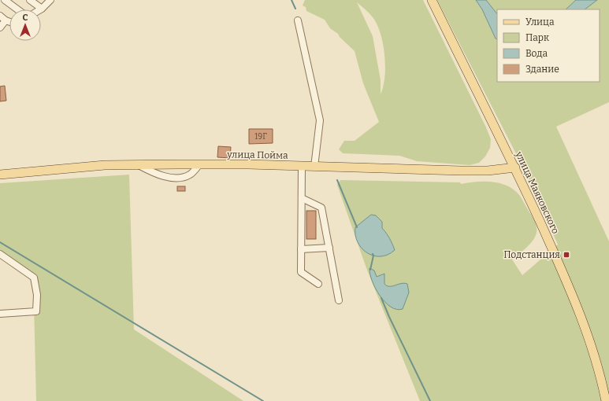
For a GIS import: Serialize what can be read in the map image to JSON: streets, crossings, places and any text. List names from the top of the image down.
{
  "streets": {
    "main road": ["улица Пойма", "улица Маяковского"]
  },
  "crossings": [
    ["улица Пойма", "улица Маяковского"]
  ],
  "places": {
    "transit": ["Подстанция"]
  },
  "house_numbers": ["19Г"],
  "legend": [
    "Улица",
    "Парк",
    "Вода",
    "Здание"
  ],
  "north": "top"
}
